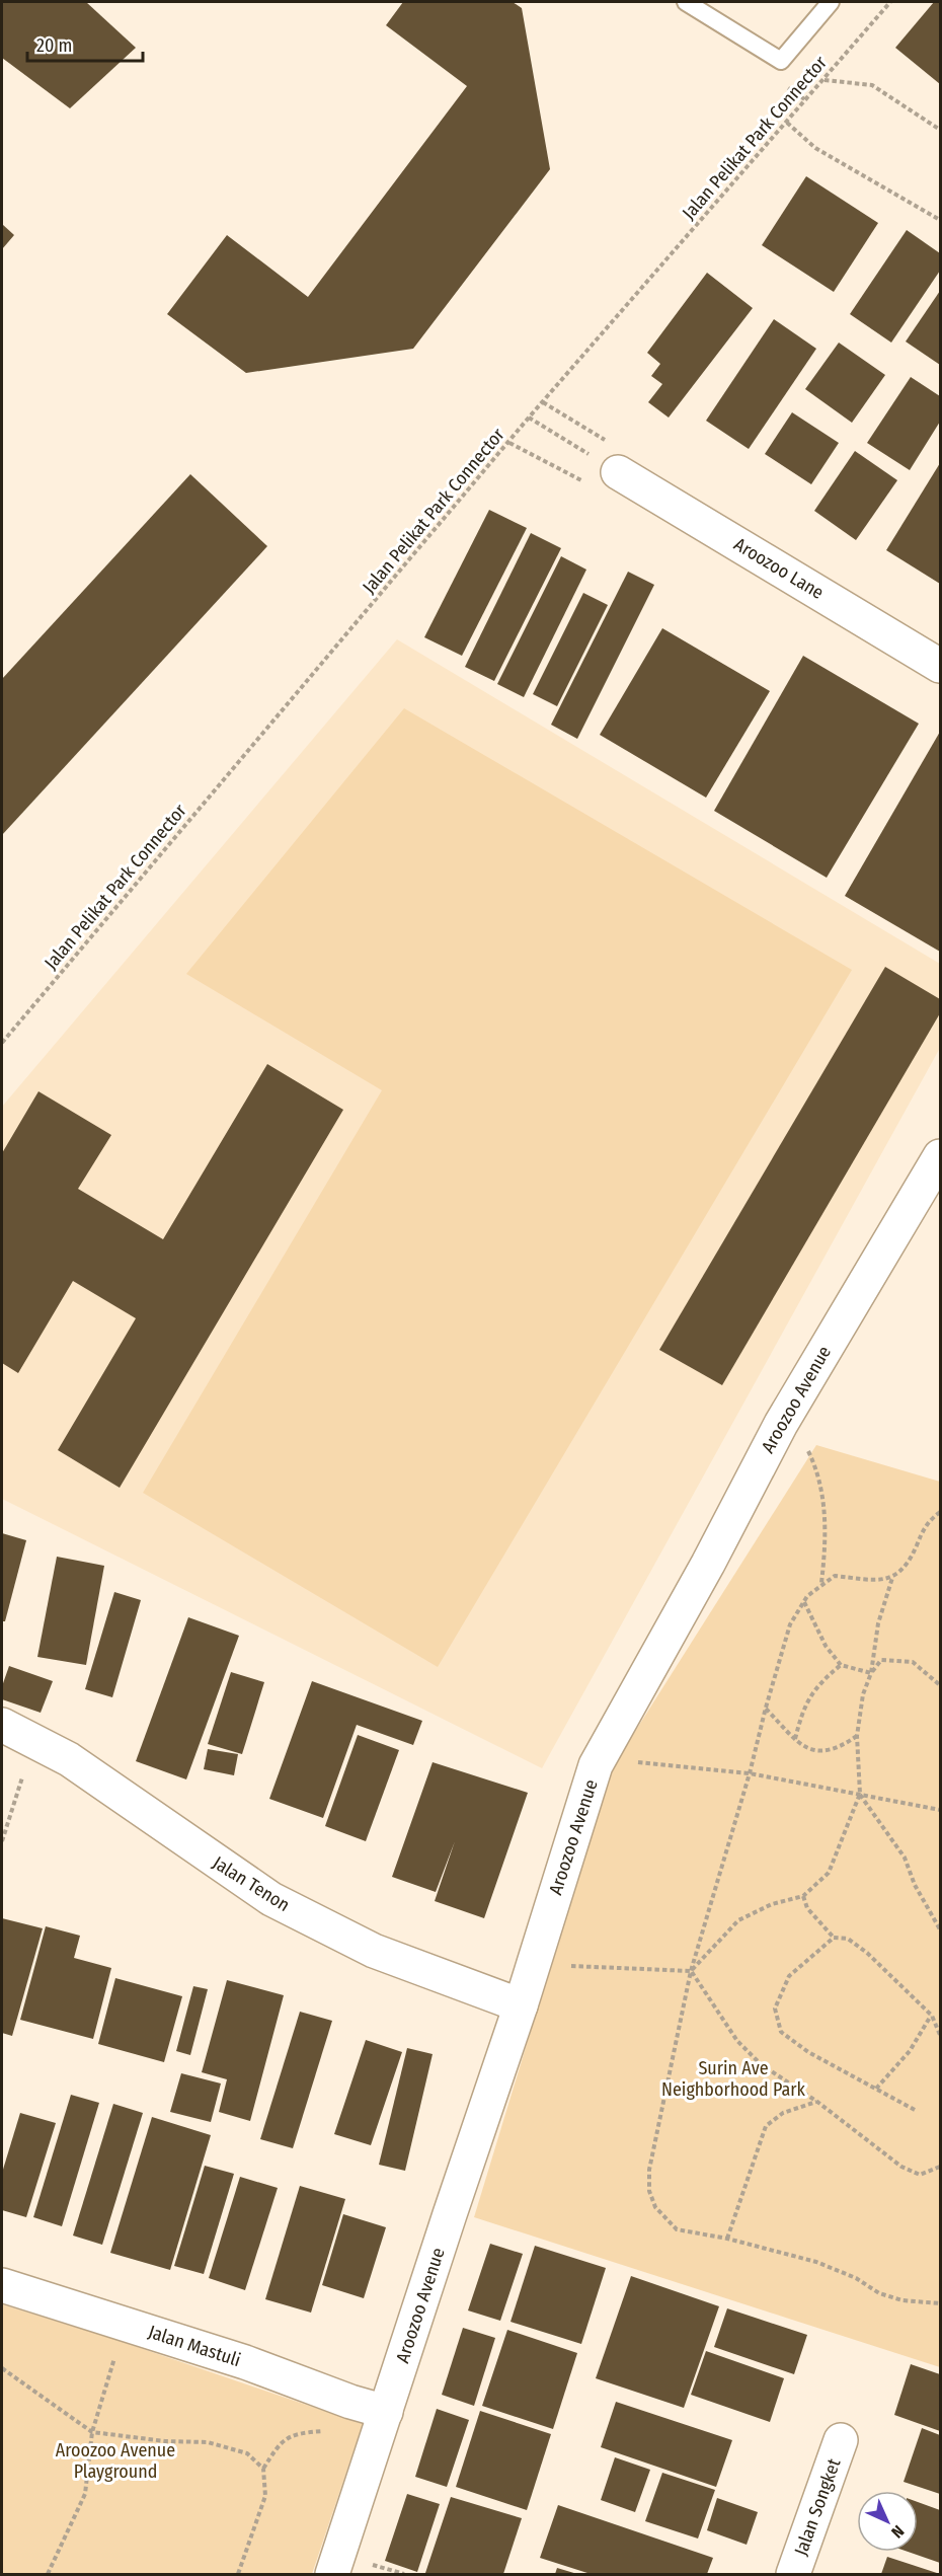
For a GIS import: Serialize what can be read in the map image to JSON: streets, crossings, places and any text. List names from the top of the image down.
{
  "streets": {
    "street": [
      "Aroozoo Lane",
      "Aroozoo Avenue",
      "Jalan Tenon",
      "Jalan Mastuli",
      "Jalan Songket"
    ],
    "path": ["Jalan Pelikat Park Connector"]
  },
  "crossings": [
    ["Aroozoo Avenue", "Jalan Tenon"],
    ["Aroozoo Avenue", "Jalan Mastuli"]
  ],
  "parks": ["Surin Ave Neighborhood Park", "Aroozoo Avenue Playground"],
  "scale_bar": "20 m",
  "north": "bottom right"
}
